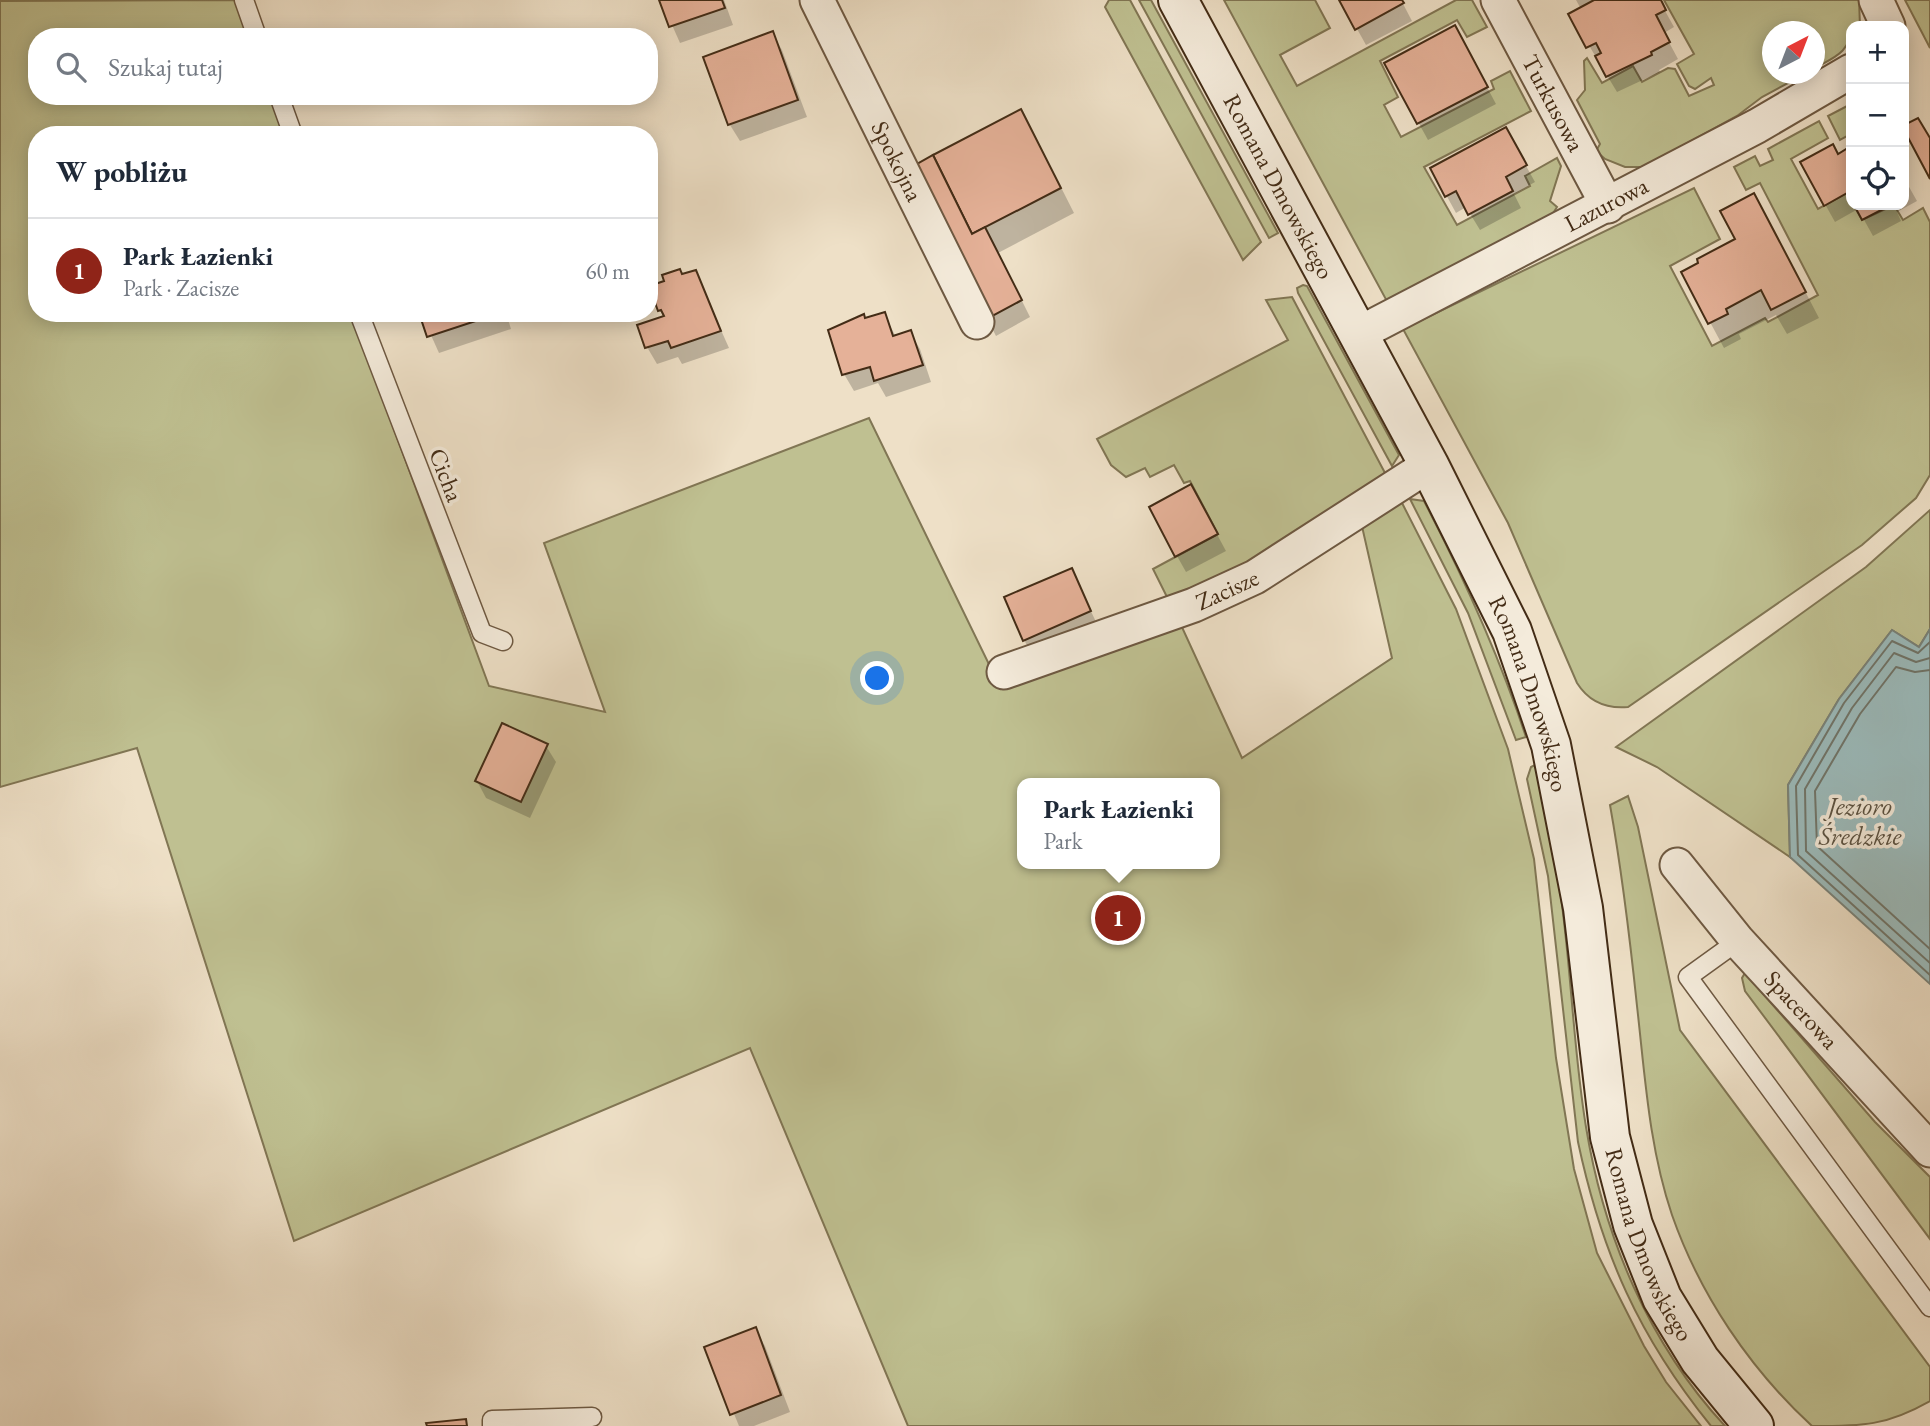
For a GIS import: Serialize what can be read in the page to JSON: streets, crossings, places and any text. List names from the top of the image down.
{
  "streets": {
    "street": [
      "Turkusowa",
      "Spokojna",
      "Romana Dmowskiego",
      "Lazurowa",
      "Zacisze",
      "Spacerowa"
    ],
    "lane": ["Cicha"]
  },
  "crossings": [
    ["Turkusowa", "Lazurowa"],
    ["Romana Dmowskiego", "Lazurowa"],
    ["Romana Dmowskiego", "Zacisze"]
  ],
  "water": ["Jezioro Średzkie"],
  "north": "top right",
  "page": {
    "map_buttons": ["+", "−"],
    "search": "Szukaj tutaj",
    "heading": "W pobliżu",
    "list": [
      {
        "mark": "1",
        "name": "Park Łazienki",
        "note": "Park · Zacisze",
        "value": "60 m"
      }
    ],
    "popup": ["Park Łazienki", "Park"],
    "pins": "1"
  }
}
